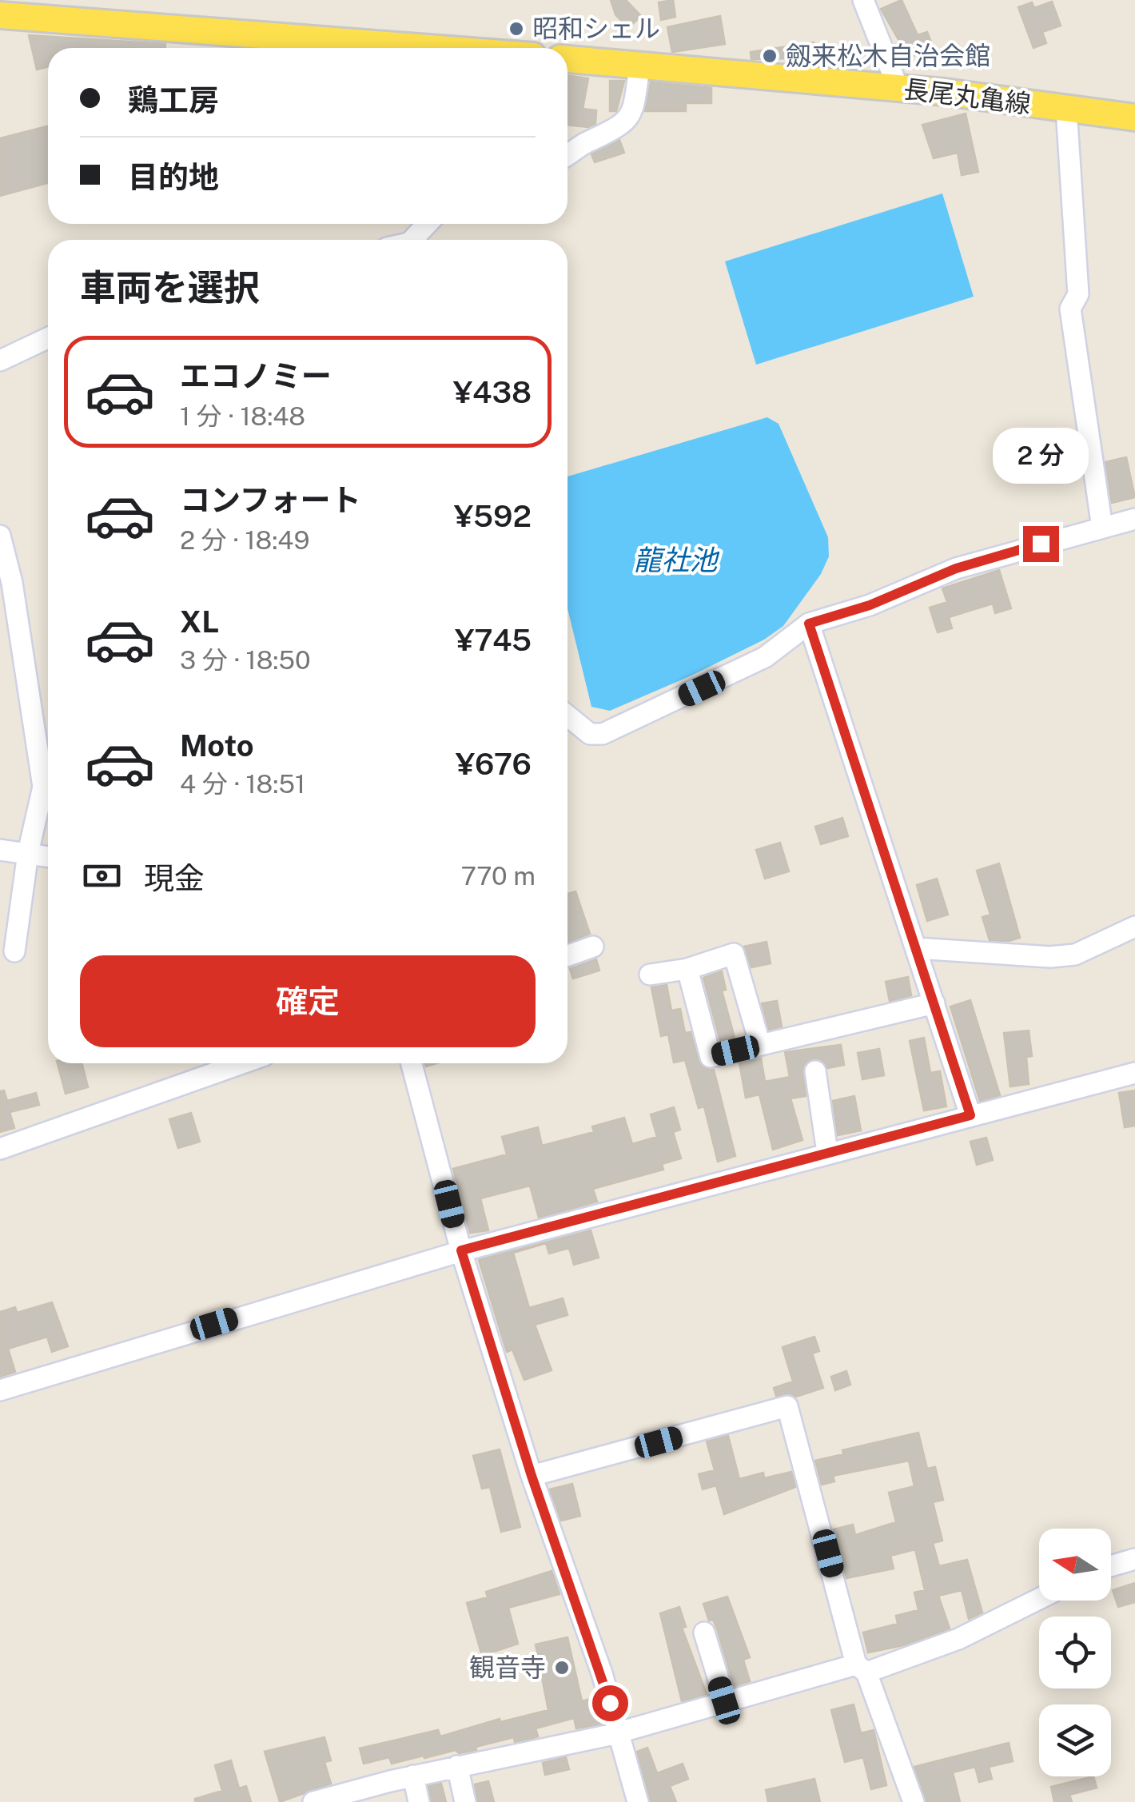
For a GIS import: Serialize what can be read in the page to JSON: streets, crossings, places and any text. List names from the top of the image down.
{
  "streets": {
    "main road": ["長尾丸亀線"]
  },
  "water": ["龍社池"],
  "places": ["昭和シェル", "劔来松木自治会館", "観音寺"],
  "north": "left",
  "page": {
    "banner": ["鶏工房", "目的地"],
    "heading": "車両を選択",
    "list": [
      {
        "name": "エコノミー",
        "note": "1 分 · 18:48",
        "value": "¥438"
      },
      {
        "name": "コンフォート",
        "note": "2 分 · 18:49",
        "value": "¥592"
      },
      {
        "name": "XL",
        "note": "3 分 · 18:50",
        "value": "¥745"
      },
      {
        "name": "Moto",
        "note": "4 分 · 18:51",
        "value": "¥676"
      }
    ],
    "bubble": "2 分",
    "pay": ["現金", "770 m"],
    "buttons": "確定"
  }
}
